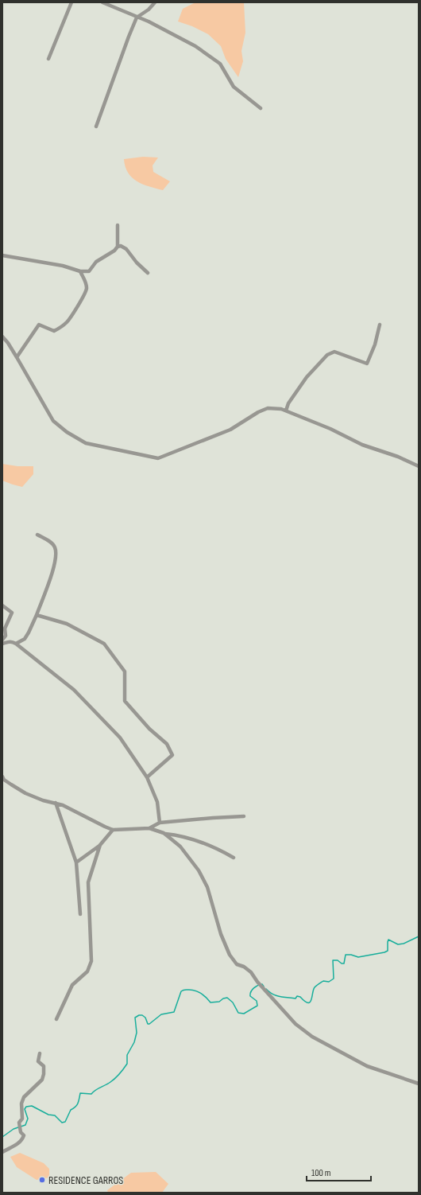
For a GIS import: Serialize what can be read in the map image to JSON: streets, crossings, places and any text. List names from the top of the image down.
{
  "places": ["RESIDENCE GARROS"],
  "scale_bar": "100 m"
}
